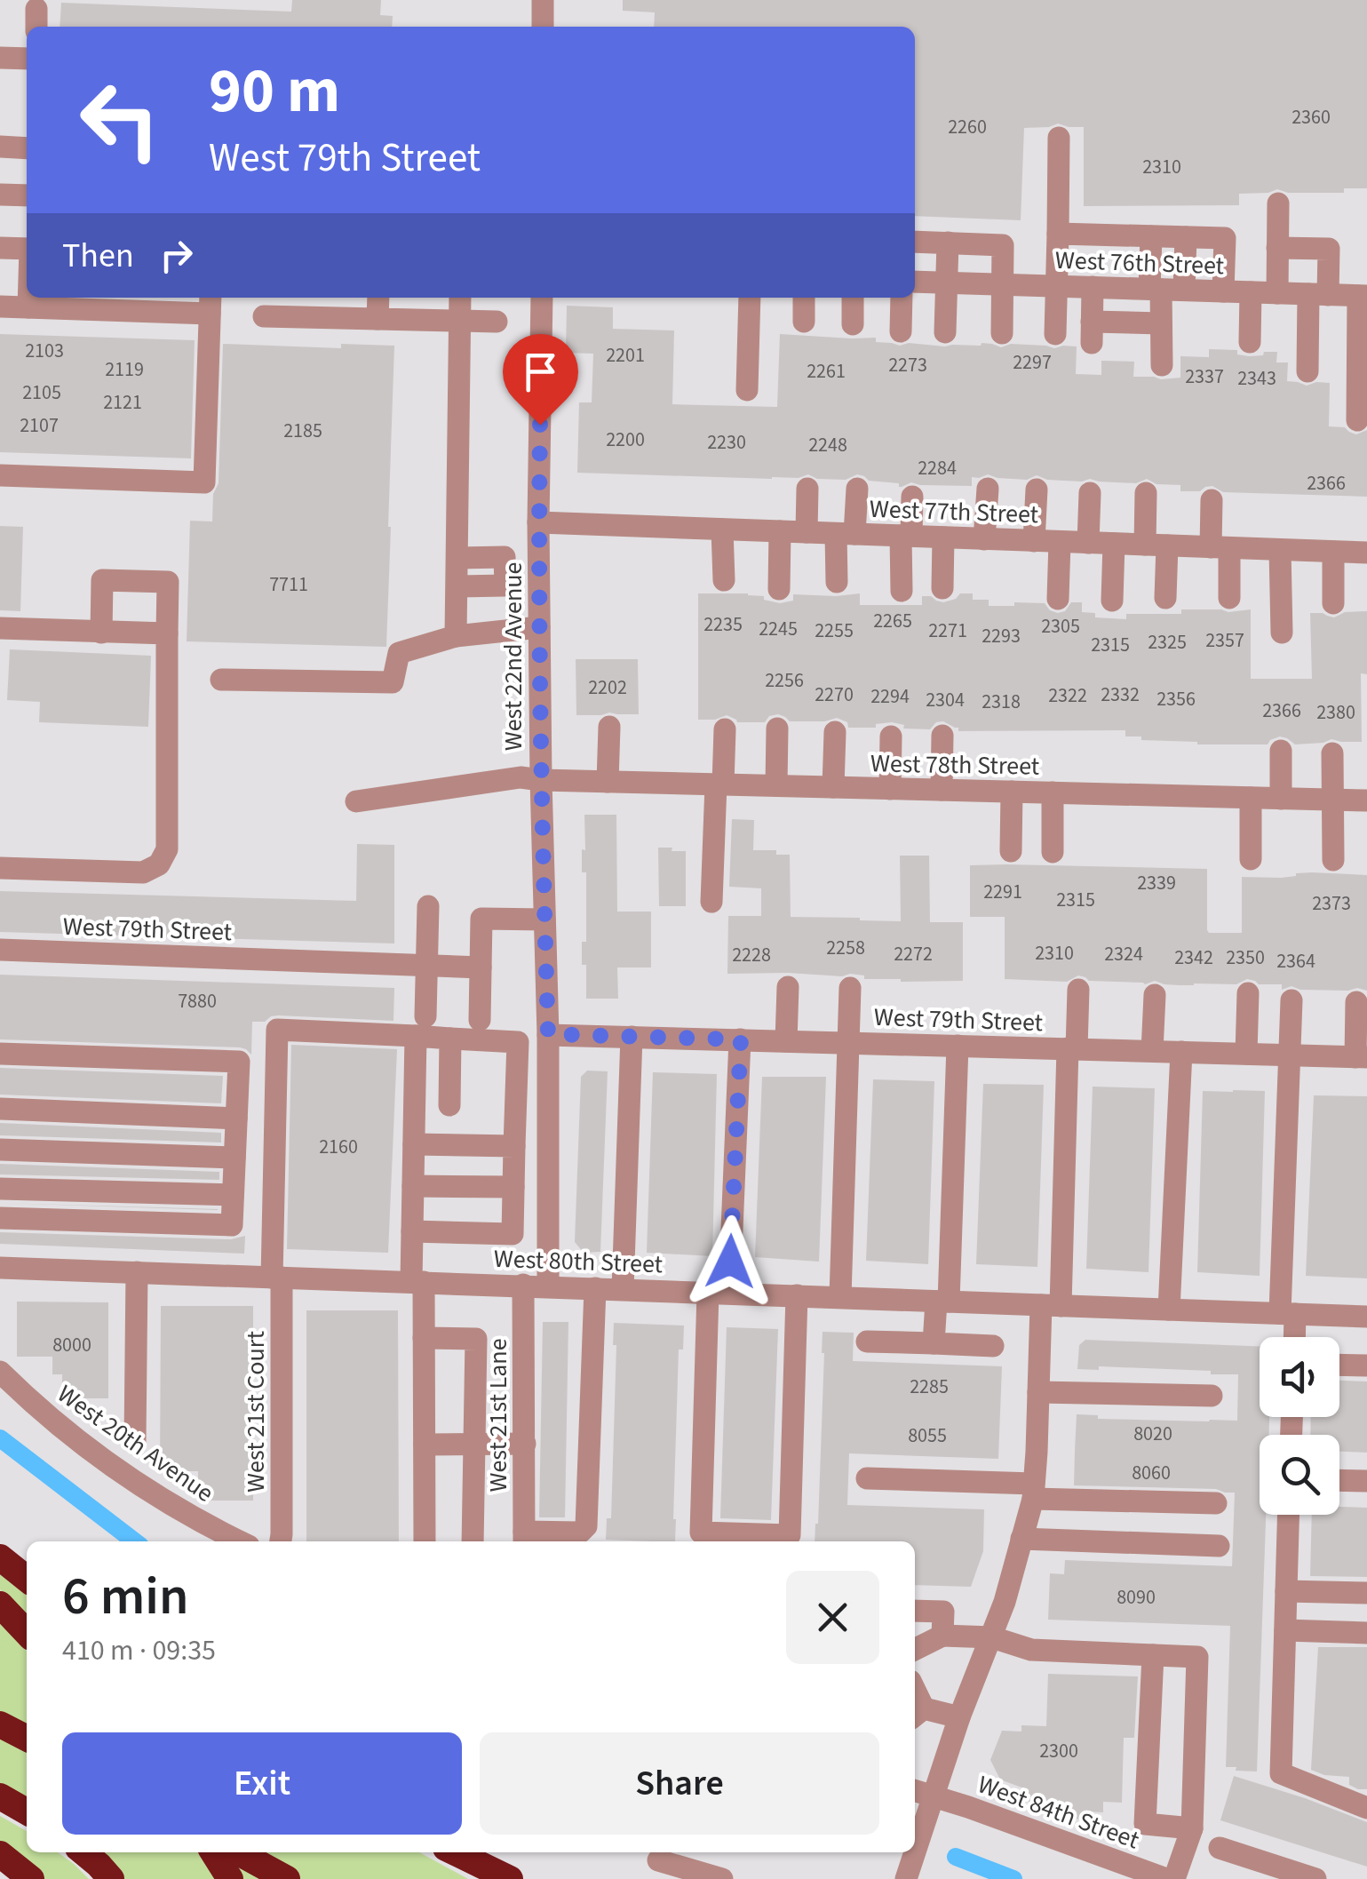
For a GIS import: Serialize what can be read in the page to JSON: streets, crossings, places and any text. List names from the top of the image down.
{
  "streets": {
    "street": [
      "West 76th Street",
      "West 77th Street",
      "West 22nd Avenue",
      "West 78th Street",
      "West 79th Street",
      "West 80th Street",
      "West 21st Court",
      "West 21st Lane",
      "West 20th Avenue",
      "West 84th Street"
    ]
  },
  "crossings": [
    ["West 77th Street", "West 22nd Avenue"],
    ["West 22nd Avenue", "West 78th Street"],
    ["West 22nd Avenue", "West 79th Street"],
    ["West 22nd Avenue", "West 80th Street"],
    ["West 80th Street", "West 21st Court"],
    ["West 80th Street", "West 21st Lane"]
  ],
  "house_numbers": [
    "2360",
    "2260",
    "2310",
    "2103",
    "2201",
    "2297",
    "2273",
    "2119",
    "2261",
    "2337",
    "2343",
    "2105",
    "2121",
    "2107",
    "2185",
    "2200",
    "2230",
    "2248",
    "2284",
    "2366",
    "7711",
    "2265",
    "2235",
    "2305",
    "2245",
    "2255",
    "2271",
    "2293",
    "2357",
    "2325",
    "2315",
    "2256",
    "2202",
    "2270",
    "2332",
    "2322",
    "2294",
    "2356",
    "2304",
    "2318",
    "2366",
    "2380",
    "2339",
    "2291",
    "2315",
    "2373",
    "2258",
    "2310",
    "2272",
    "2324",
    "2228",
    "2342",
    "2350",
    "2364",
    "7880",
    "2160",
    "8000",
    "2285",
    "8020",
    "8055",
    "8060",
    "8090",
    "2300"
  ],
  "page": {
    "turn": ["90 m", "West 79th Street"],
    "then": "Then",
    "heading": ["6 min", "410 m · 09:35"],
    "buttons": ["Exit", "Share"]
  }
}
